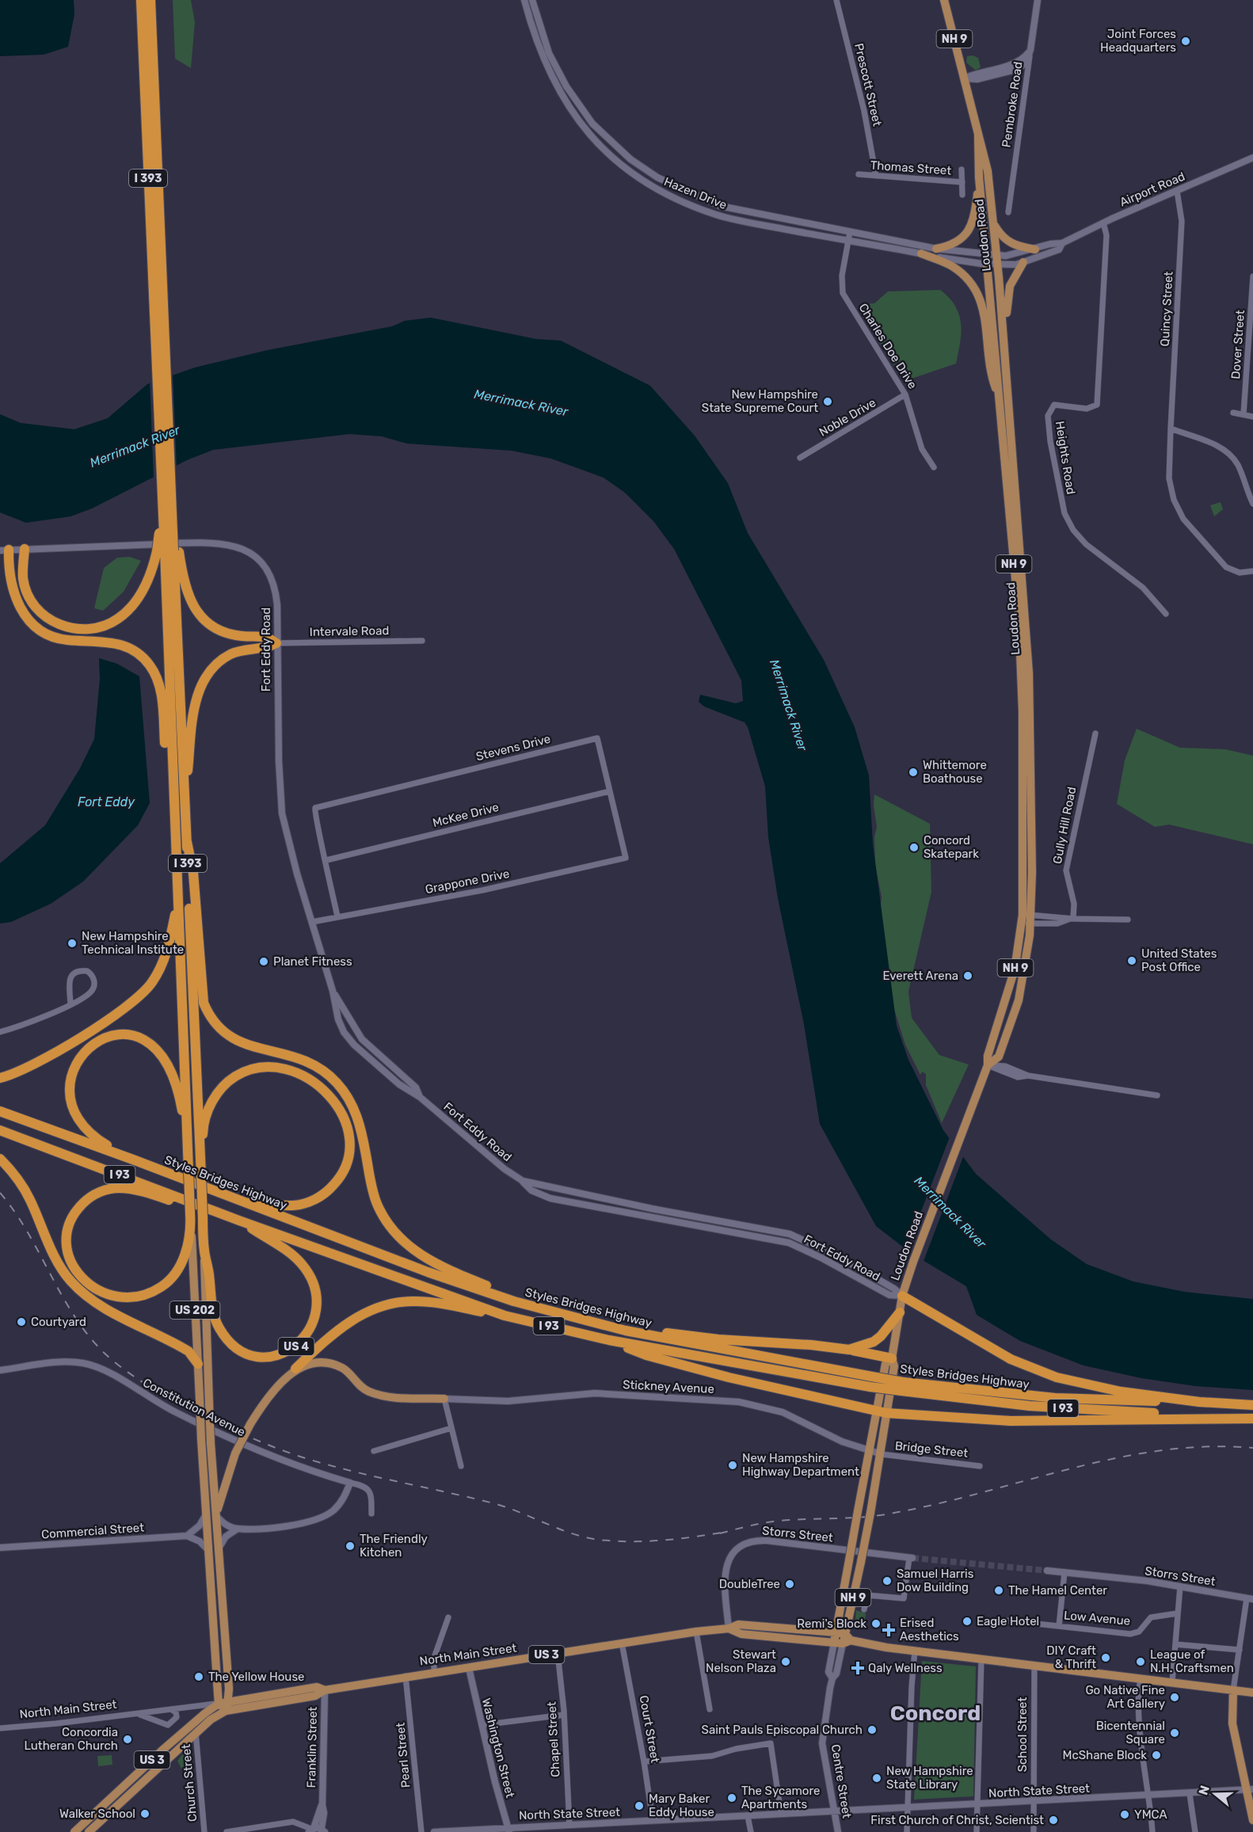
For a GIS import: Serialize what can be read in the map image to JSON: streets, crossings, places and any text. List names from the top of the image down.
{
  "streets": {
    "highway": [
      "I 393",
      "I 93",
      "Styles Bridges Highway",
      "US 4"
    ],
    "main road": [
      "NH 9",
      "Loudon Road",
      "US 202",
      "North Main Street",
      "US 3"
    ],
    "street": [
      "Prescott Street",
      "Pembroke Road",
      "Thomas Street",
      "Airport Road",
      "Hazen Drive",
      "Quincy Street",
      "Dover Street",
      "Charles Doe Drive",
      "Noble Drive",
      "Heights Road",
      "Intervale Road",
      "Fort Eddy Road",
      "Stevens Drive",
      "McKee Drive",
      "Gully Hill Road",
      "Grappone Drive",
      "Stickney Avenue",
      "Constitution Avenue",
      "Bridge Street",
      "Commercial Street",
      "Storrs Street",
      "Low Avenue",
      "Court Street",
      "School Street",
      "Chapel Street",
      "Franklin Street",
      "Washington Street",
      "Pearl Street",
      "Centre Street",
      "Church Street",
      "North State Street"
    ]
  },
  "crossings": [
    ["Prescott Street", "Thomas Street"],
    ["I 393", "US 202"],
    ["I 393", "US 4"],
    ["Airport Road", "Hazen Drive"],
    ["Airport Road", "Loudon Road"],
    ["Airport Road", "Quincy Street"],
    ["Airport Road", "Heights Road"],
    ["Hazen Drive", "Loudon Road"],
    ["Hazen Drive", "Charles Doe Drive"],
    ["Loudon Road", "Fort Eddy Road"],
    ["Loudon Road", "Stickney Avenue"],
    ["Loudon Road", "Bridge Street"],
    ["Loudon Road", "North Main Street"],
    ["Loudon Road", "Centre Street"],
    ["Charles Doe Drive", "Noble Drive"],
    ["Intervale Road", "Fort Eddy Road"],
    ["Fort Eddy Road", "Grappone Drive"],
    ["Stevens Drive", "McKee Drive"],
    ["Stevens Drive", "Grappone Drive"],
    ["I 93", "Styles Bridges Highway"],
    ["I 93", "US 4"],
    ["Styles Bridges Highway", "US 4"],
    ["US 202", "US 4"],
    ["US 202", "North Main Street"],
    ["US 202", "US 3"],
    ["Stickney Avenue", "Bridge Street"],
    ["Storrs Street", "North Main Street"],
    ["North Main Street", "US 3"],
    ["North Main Street", "Court Street"],
    ["North Main Street", "School Street"],
    ["North Main Street", "Chapel Street"],
    ["North Main Street", "Franklin Street"],
    ["North Main Street", "Washington Street"],
    ["North Main Street", "Pearl Street"],
    ["North Main Street", "Centre Street"],
    ["US 3", "Church Street"],
    ["Court Street", "North State Street"],
    ["School Street", "North State Street"],
    ["Chapel Street", "North State Street"],
    ["Washington Street", "North State Street"],
    ["Centre Street", "North State Street"]
  ],
  "districts": ["Concord"],
  "water": ["Merrimack River", "Fort Eddy"],
  "places": {
    "other": [
      "Joint Forces Headquarters",
      "New Hampshire State Supreme Court",
      "Whittemore Boathouse",
      "Concord Skatepark",
      "New Hampshire Technical Institute",
      "United States Post Office",
      "Planet Fitness",
      "Everett Arena",
      "Courtyard",
      "New Hampshire Highway Department",
      "The Friendly Kitchen",
      "Samuel Harris Dow Building",
      "DoubleTree",
      "The Hamel Center",
      "Eagle Hotel",
      "Remi's Block",
      "DIY Craft & Thrift",
      "Stewart Nelson Plaza",
      "League of N.H. Craftsmen",
      "The Yellow House",
      "Go Native Fine Art Gallery",
      "Saint Pauls Episcopal Church",
      "Bicentennial Square",
      "Concordia Lutheran Church",
      "McShane Block",
      "New Hampshire State Library",
      "The Sycamore Apartments",
      "Mary Baker Eddy House",
      "Walker School",
      "YMCA",
      "First Church of Christ, Scientist"
    ],
    "health": ["Erised Aesthetics", "Qaly Wellness"]
  },
  "north": "left"
}
